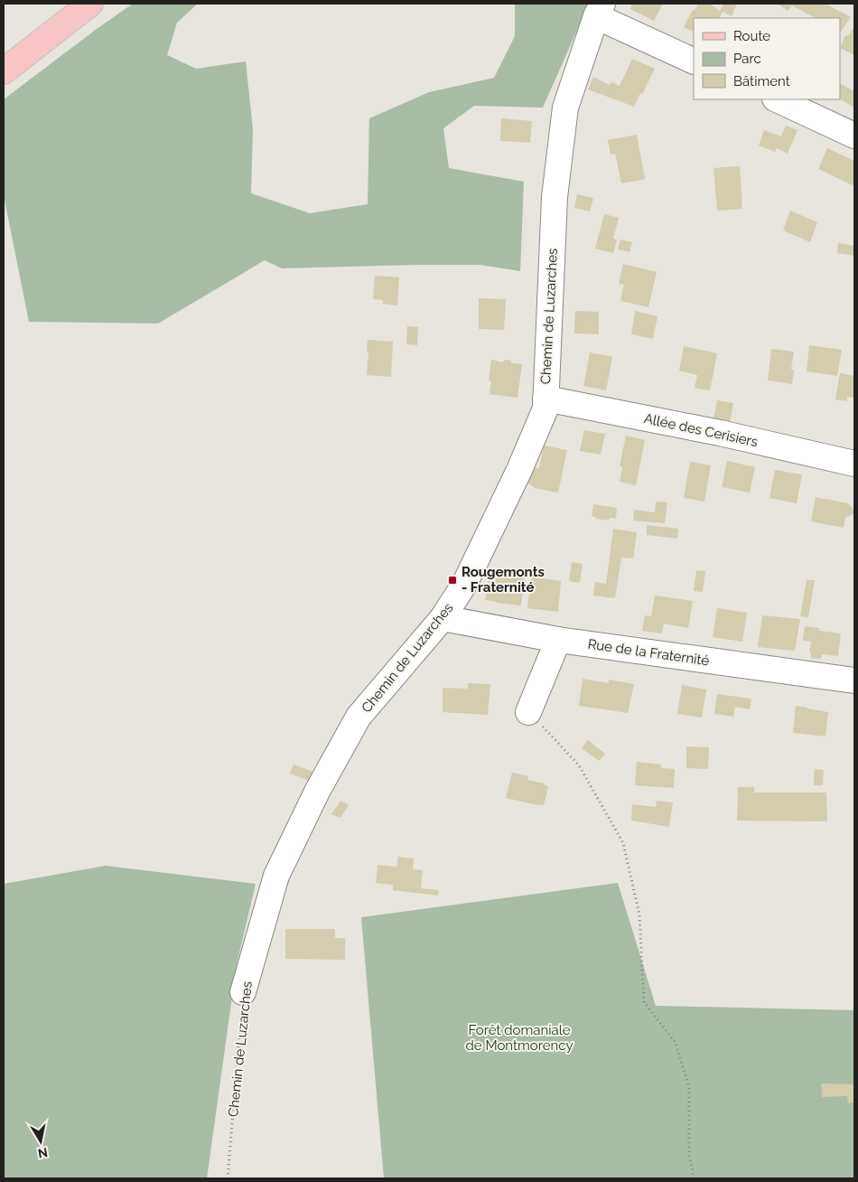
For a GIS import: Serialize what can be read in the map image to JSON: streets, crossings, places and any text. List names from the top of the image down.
{
  "streets": {
    "street": ["Chemin de Luzarches", "Allée des Cerisiers", "Rue de la Fraternité"]
  },
  "crossings": [
    ["Chemin de Luzarches", "Allée des Cerisiers"],
    ["Chemin de Luzarches", "Rue de la Fraternité"]
  ],
  "parks": ["Forêt domaniale de Montmorency"],
  "places": {
    "transit": ["Rougemonts - Fraternité"]
  },
  "legend": ["Route", "Parc", "Bâtiment"],
  "north": "bottom"
}
